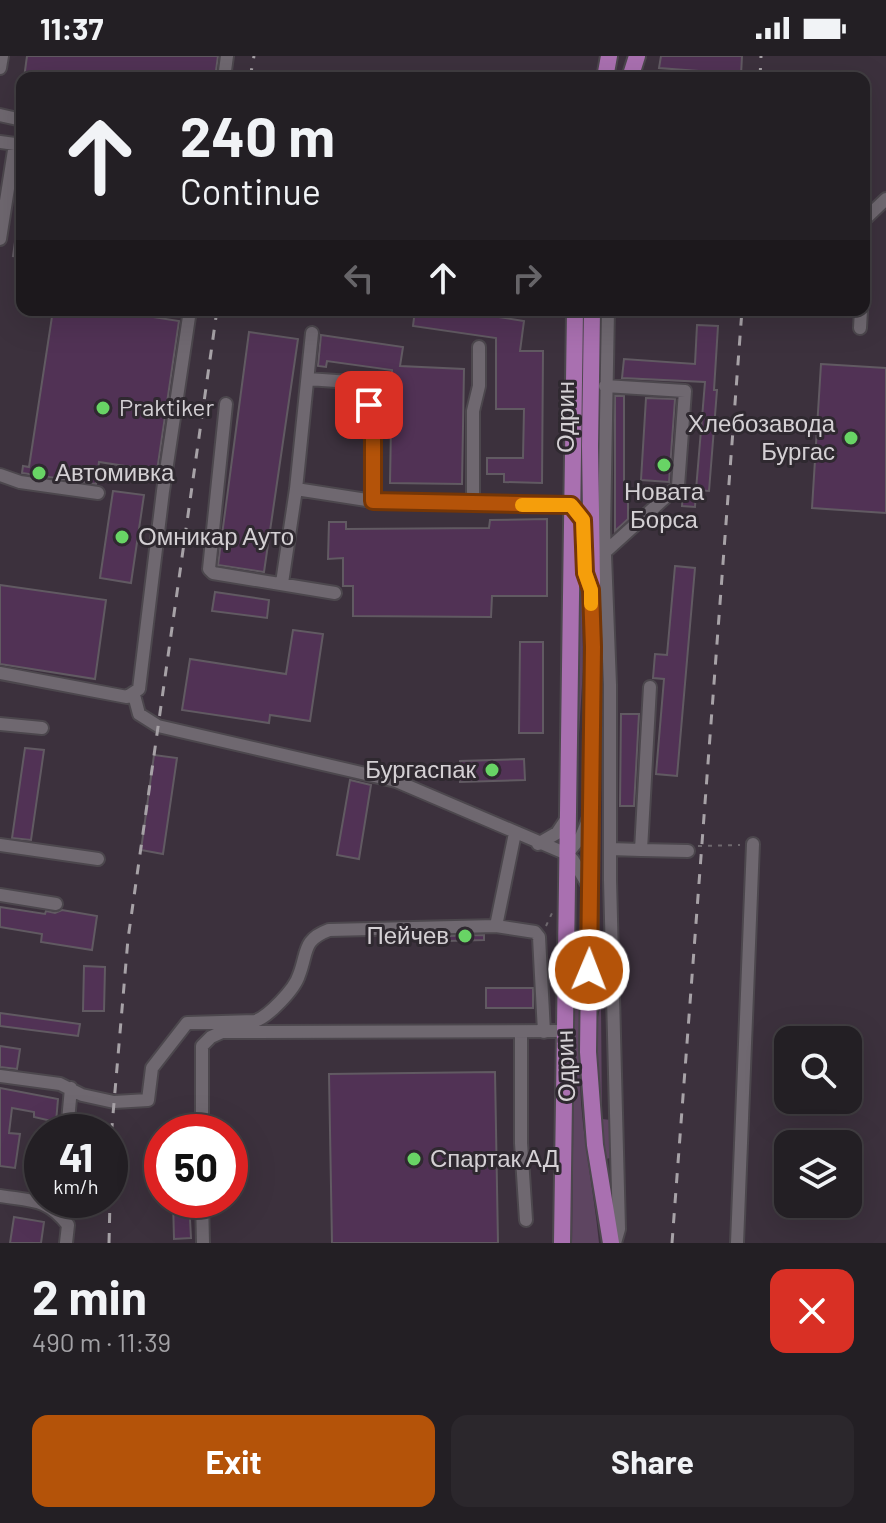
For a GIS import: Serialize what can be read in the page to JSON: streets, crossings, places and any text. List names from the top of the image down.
{
  "streets": {
    "main road": ["Одрин"]
  },
  "places": [
    "Praktiker",
    "Хлебозавода Бургас",
    "Новата Борса",
    "Автомивка",
    "Омникар Ауто",
    "Бургаспак",
    "Пейчев",
    "Спартак АД"
  ],
  "page": {
    "status": "11:37",
    "turn": ["240 m", "Continue"],
    "speed": "41 km/h",
    "limit": "50",
    "heading": ["2 min", "490 m · 11:39"],
    "buttons": ["Exit", "Share"]
  }
}
